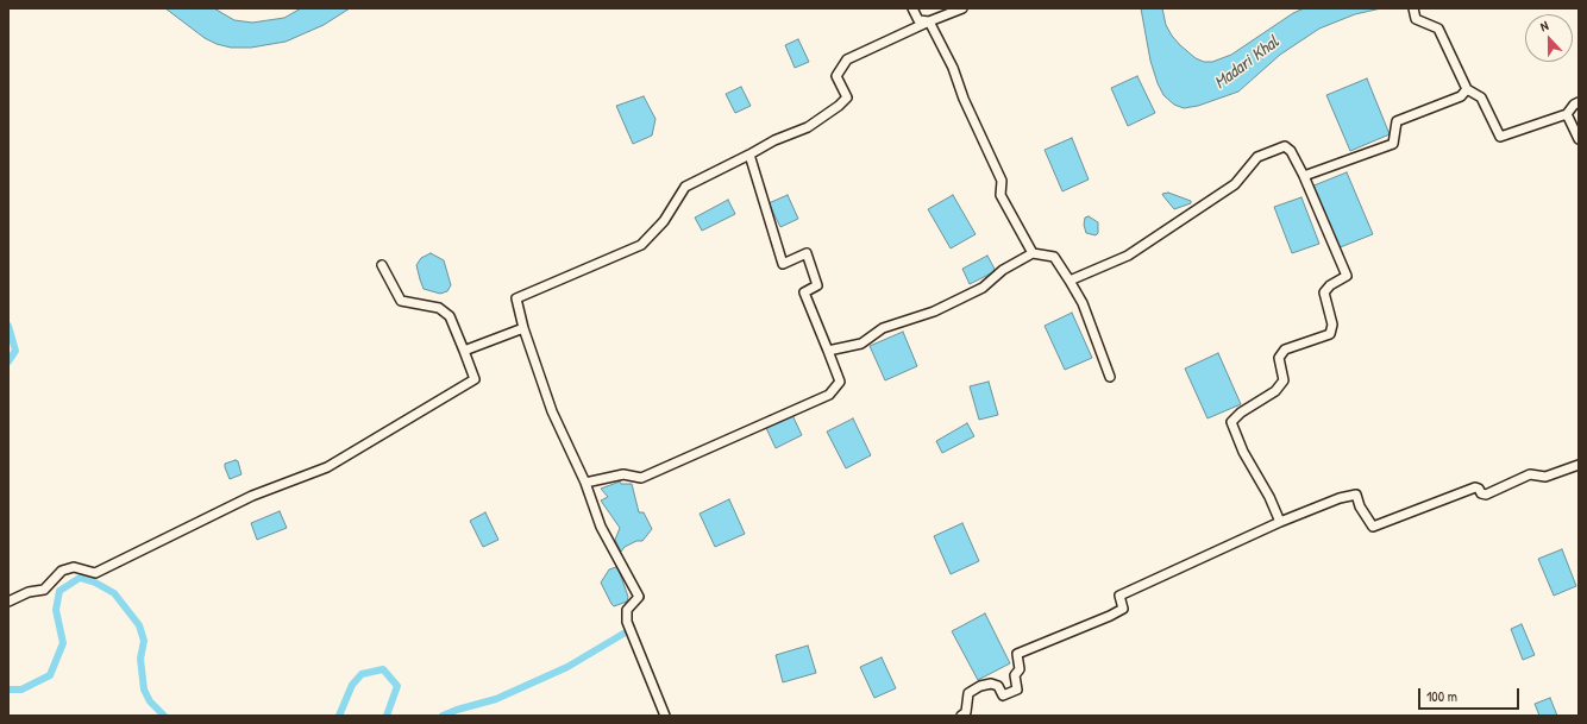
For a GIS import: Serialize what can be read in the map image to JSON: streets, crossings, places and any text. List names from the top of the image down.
{
  "water": ["Madari Khal"],
  "scale_bar": "100 m",
  "north": "top"
}
